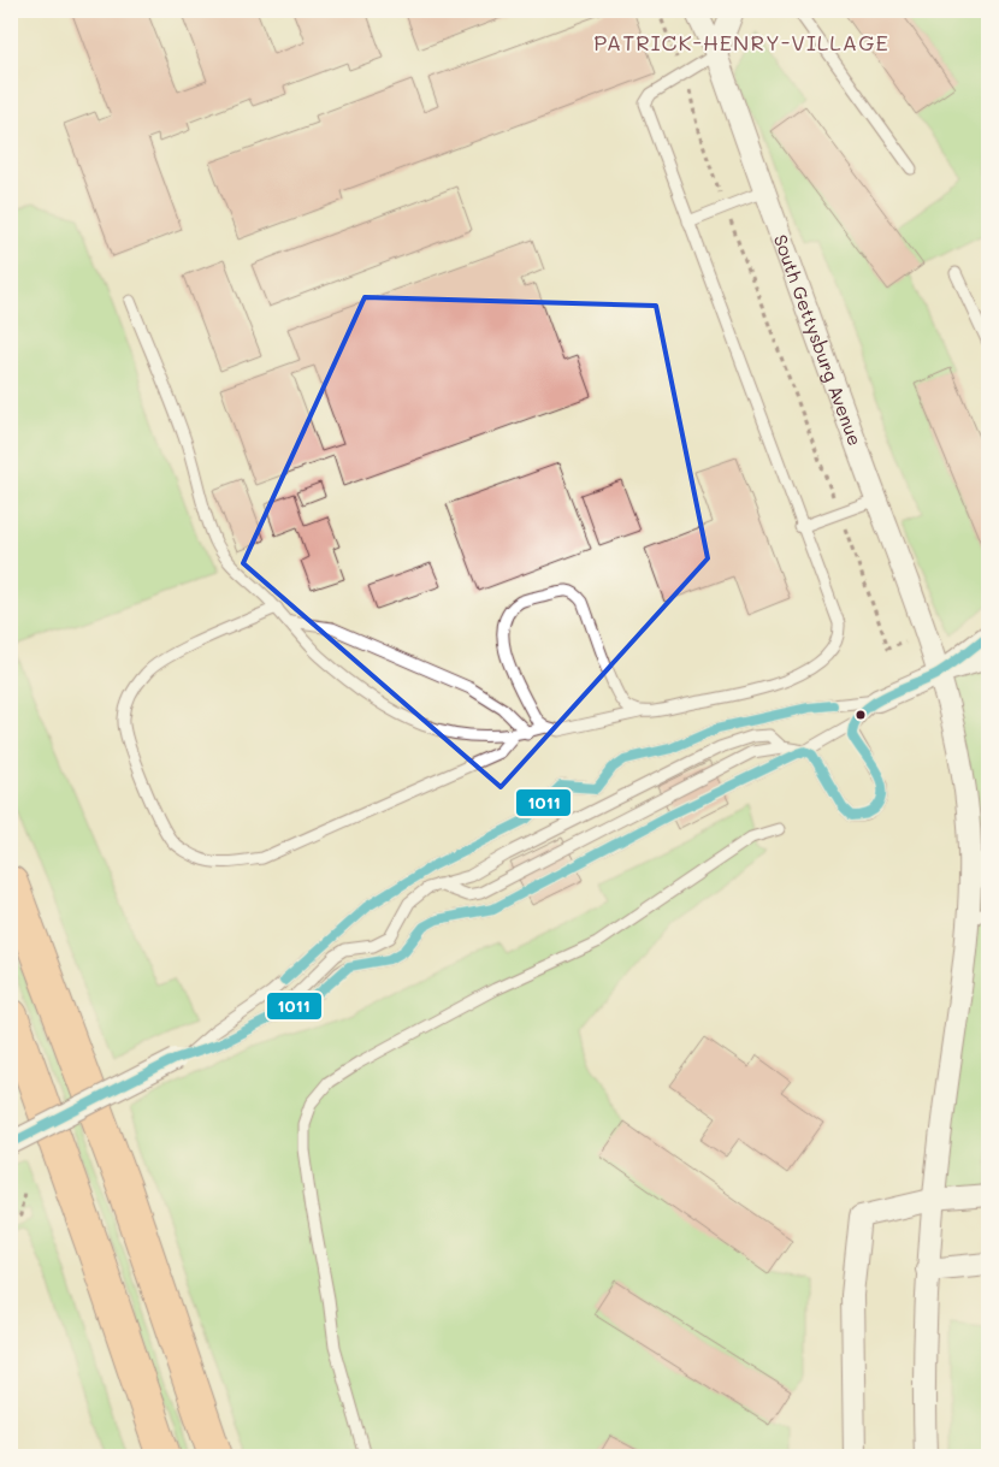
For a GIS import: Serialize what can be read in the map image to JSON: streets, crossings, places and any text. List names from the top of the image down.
{
  "streets": {
    "street": ["South Gettysburg Avenue"]
  },
  "districts": ["PATRICK-HENRY-VILLAGE"],
  "lines": ["transit line 1011"]
}
